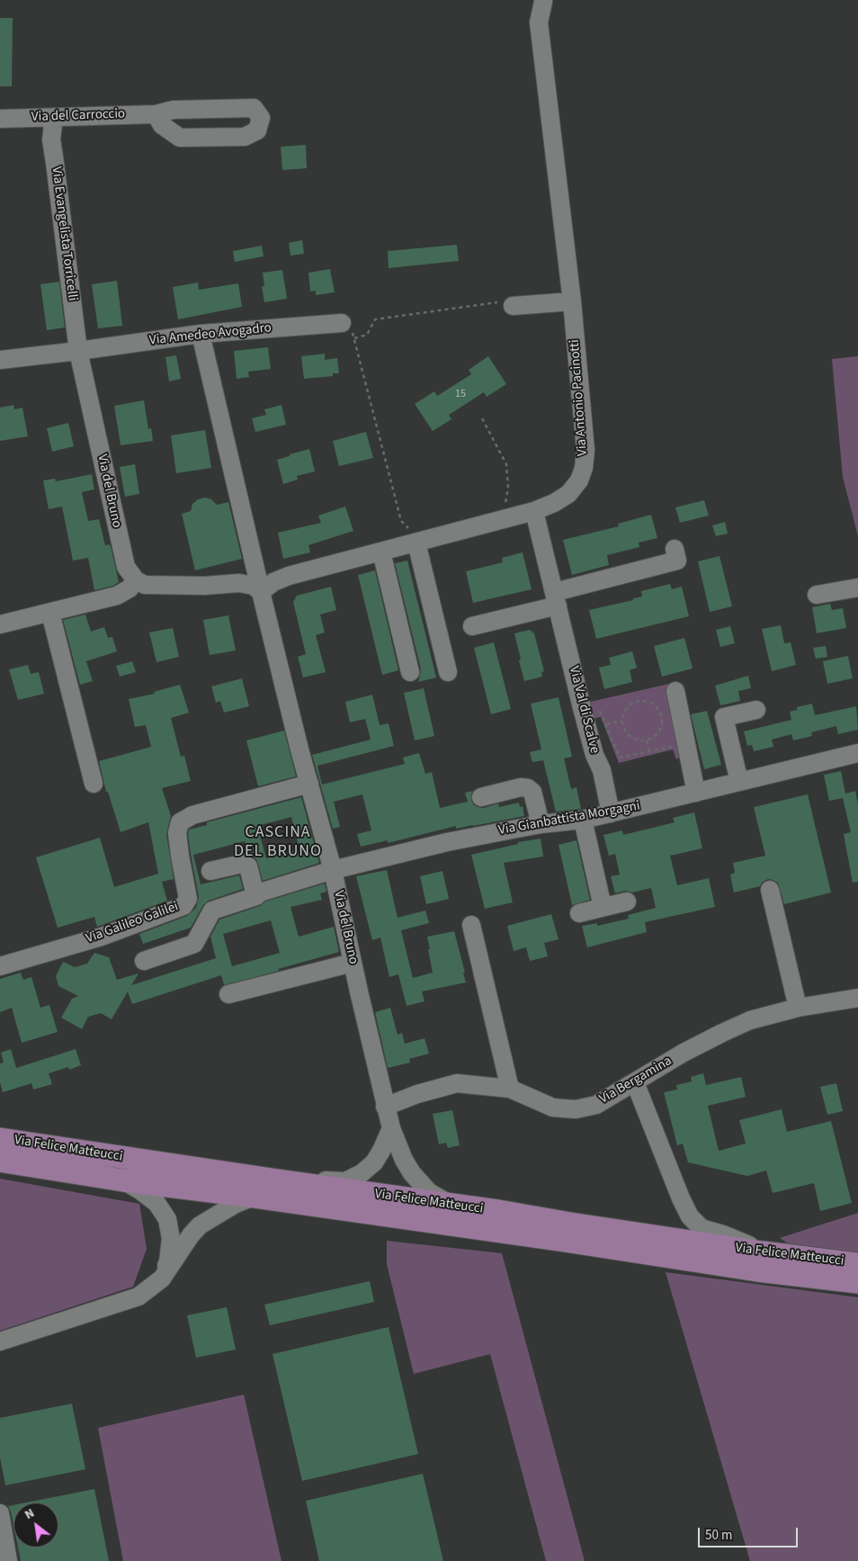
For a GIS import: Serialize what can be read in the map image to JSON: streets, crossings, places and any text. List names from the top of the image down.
{
  "streets": {
    "main road": ["Via Felice Matteucci"],
    "street": [
      "Via del Carroccio",
      "Via Evangelista Torricelli",
      "Via Amedeo Avogadro",
      "Via Antonio Pacinotti",
      "Via del Bruno",
      "Via Val di Scalve",
      "Via Gianbattista Morgagni",
      "Via Galileo Galilei",
      "Via Bergamina"
    ]
  },
  "crossings": [
    ["Via del Carroccio", "Via Evangelista Torricelli"],
    ["Via Evangelista Torricelli", "Via Amedeo Avogadro"],
    ["Via Evangelista Torricelli", "Via del Bruno"],
    ["Via Amedeo Avogadro", "Via del Bruno"],
    ["Via Antonio Pacinotti", "Via del Bruno"],
    ["Via Antonio Pacinotti", "Via Val di Scalve"],
    ["Via del Bruno", "Via Gianbattista Morgagni"],
    ["Via del Bruno", "Via Galileo Galilei"],
    ["Via del Bruno", "Via Bergamina"],
    ["Via del Bruno", "Via Felice Matteucci"],
    ["Via Val di Scalve", "Via Gianbattista Morgagni"]
  ],
  "districts": ["CASCINA DEL BRUNO"],
  "house_numbers": ["15"],
  "scale_bar": "50 m",
  "north": "top left"
}
